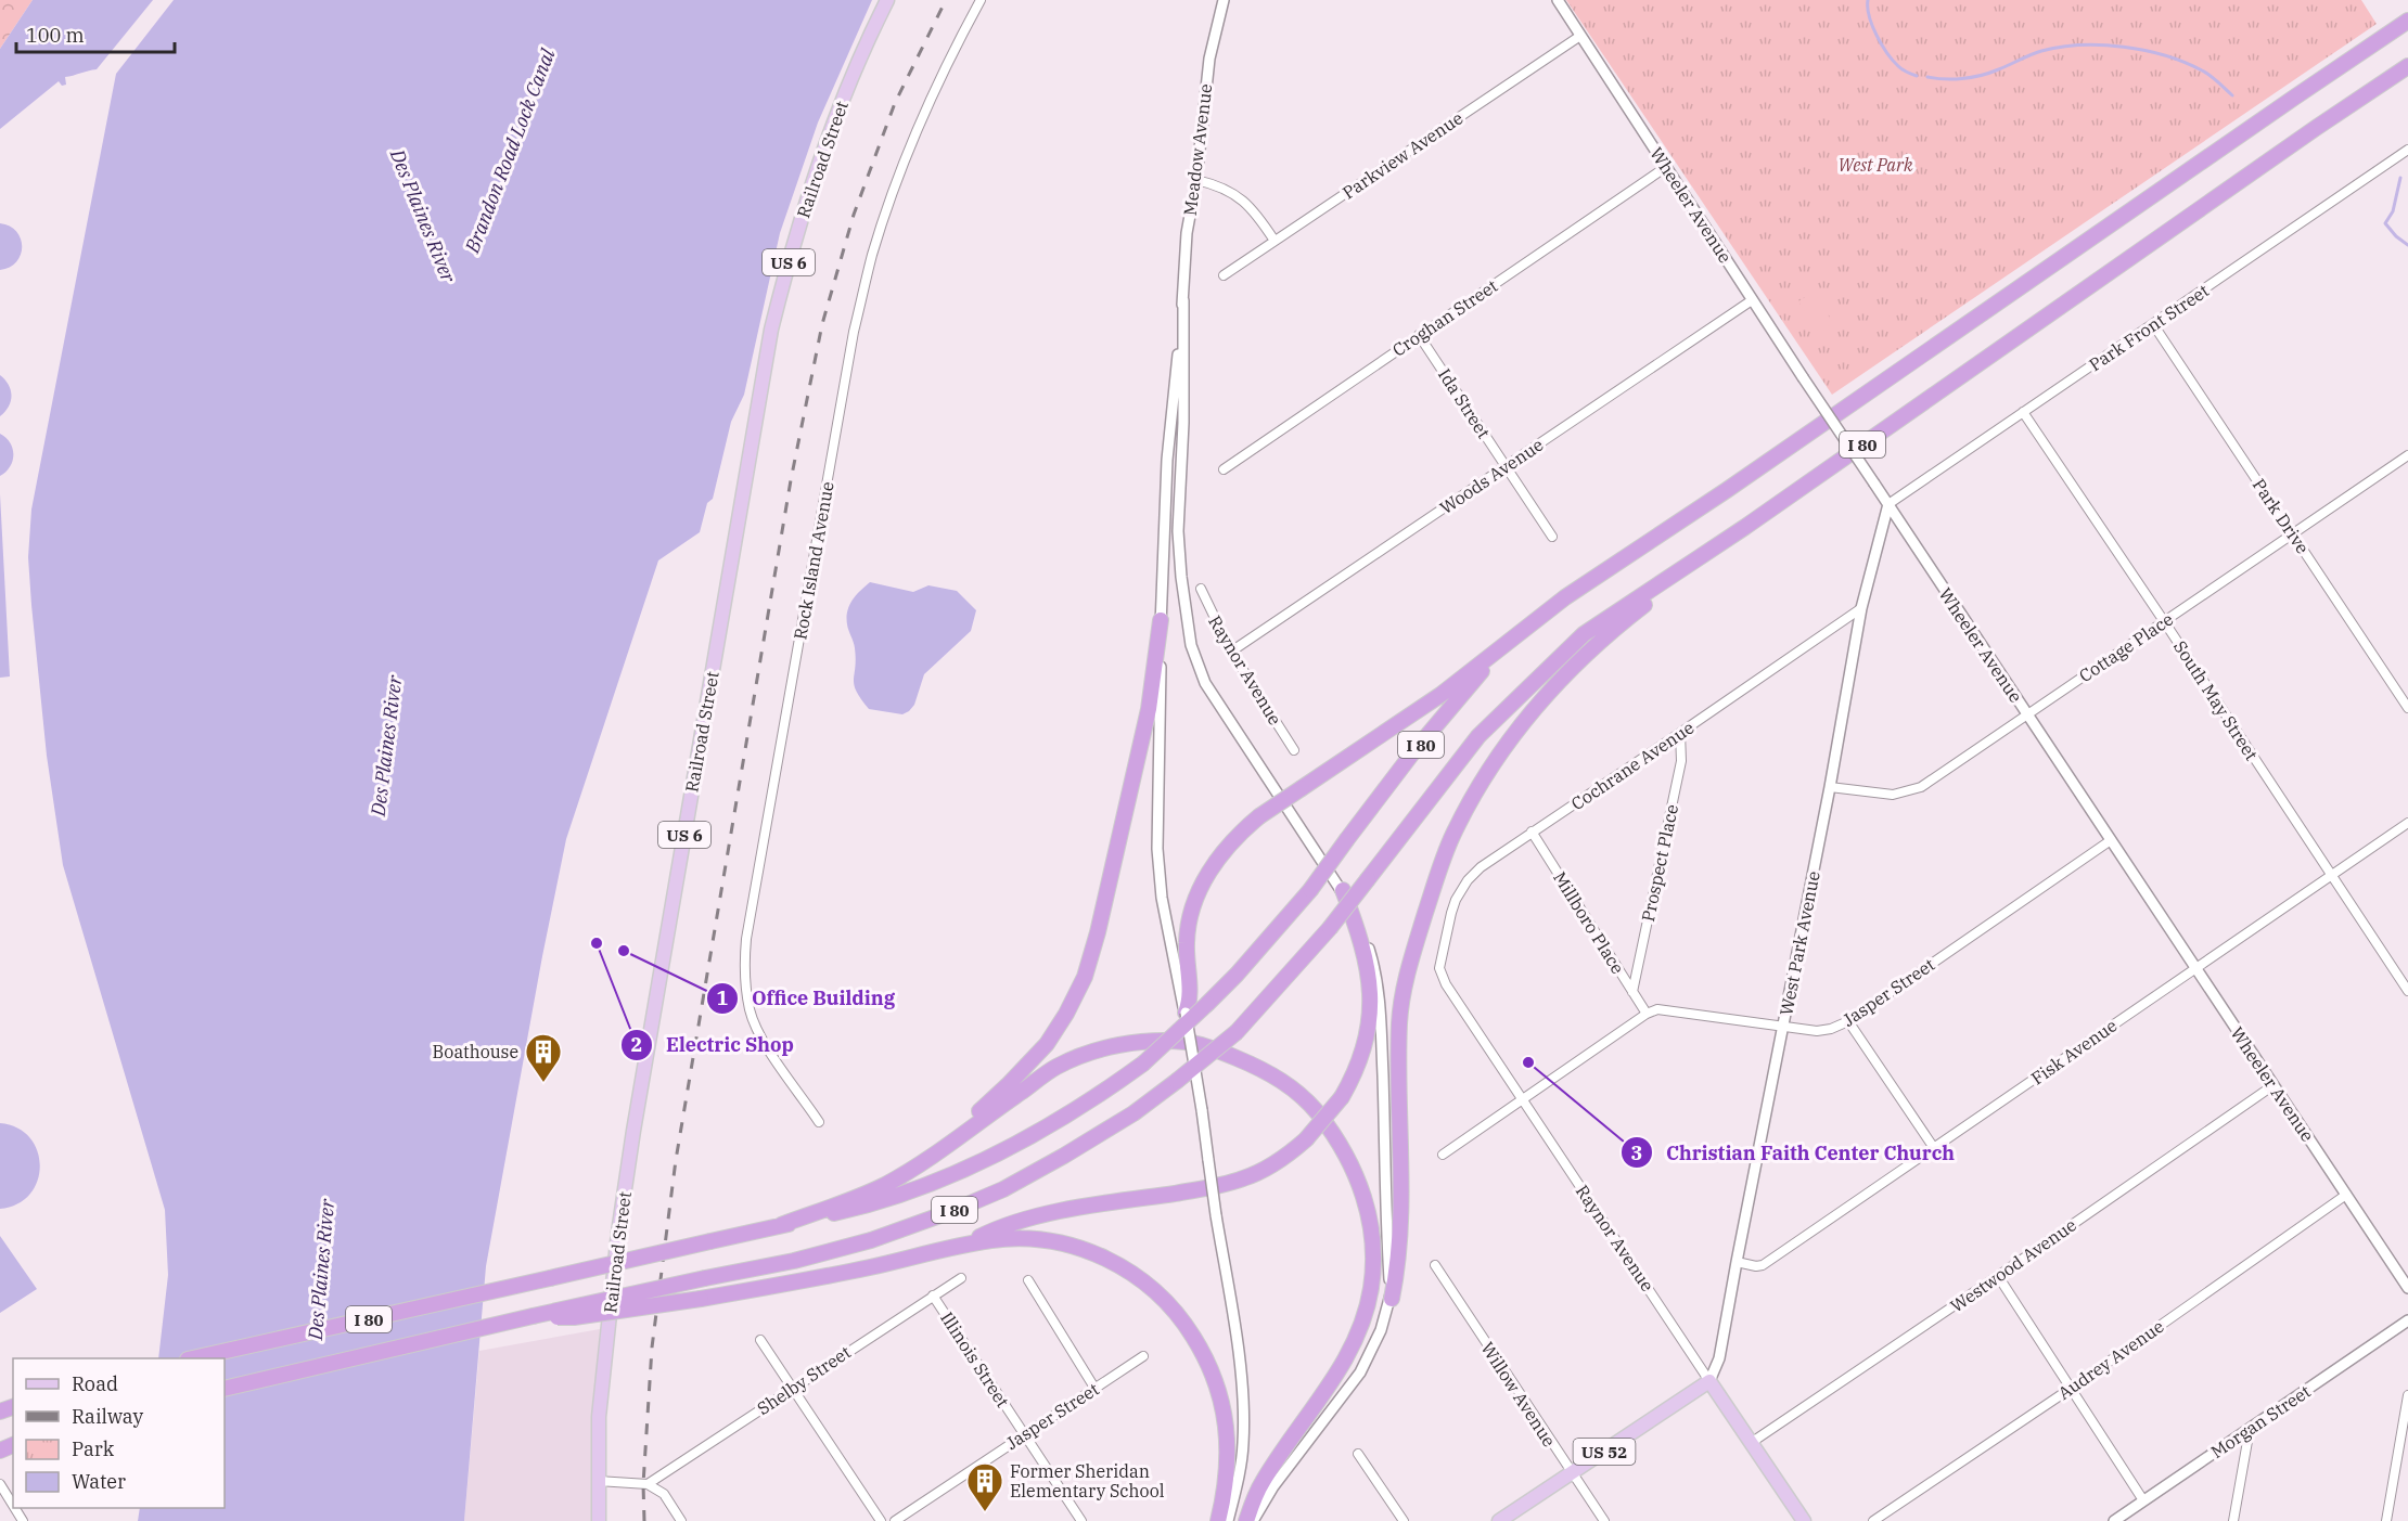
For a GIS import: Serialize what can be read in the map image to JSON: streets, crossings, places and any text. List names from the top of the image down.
{
  "streets": {
    "highway": ["I 80"],
    "main road": [
      "Railroad Street",
      "US 6",
      "Raynor Avenue",
      "US 52"
    ],
    "street": [
      "Meadow Avenue",
      "Parkview Avenue",
      "Wheeler Avenue",
      "Croghan Street",
      "Park Front Street",
      "Ida Street",
      "Woods Avenue",
      "Park Drive",
      "Rock Island Avenue",
      "Cottage Place",
      "South May Street",
      "Cochrane Avenue",
      "Prospect Place",
      "Millboro Place",
      "West Park Avenue",
      "Jasper Street",
      "Fisk Avenue",
      "Westwood Avenue",
      "Illinois Street",
      "Audrey Avenue",
      "Shelby Street",
      "Willow Avenue",
      "Morgan Street"
    ]
  },
  "crossings": [
    ["Parkview Avenue", "Wheeler Avenue"],
    ["Wheeler Avenue", "Croghan Street"],
    ["Wheeler Avenue", "Park Front Street"],
    ["Wheeler Avenue", "Woods Avenue"],
    ["Wheeler Avenue", "Cottage Place"],
    ["Wheeler Avenue", "West Park Avenue"],
    ["Wheeler Avenue", "Jasper Street"],
    ["Wheeler Avenue", "Fisk Avenue"],
    ["Wheeler Avenue", "Westwood Avenue"],
    ["Wheeler Avenue", "Audrey Avenue"],
    ["Croghan Street", "Ida Street"],
    ["Park Front Street", "Park Drive"],
    ["Park Front Street", "South May Street"],
    ["Park Front Street", "West Park Avenue"],
    ["Ida Street", "Woods Avenue"],
    ["Woods Avenue", "Raynor Avenue"],
    ["Park Drive", "Cottage Place"],
    ["Cottage Place", "South May Street"],
    ["Cottage Place", "West Park Avenue"],
    ["Raynor Avenue", "Cochrane Avenue"],
    ["Raynor Avenue", "West Park Avenue"],
    ["Raynor Avenue", "Westwood Avenue"],
    ["Raynor Avenue", "US 52"],
    ["South May Street", "Fisk Avenue"],
    ["Cochrane Avenue", "Prospect Place"],
    ["Cochrane Avenue", "Millboro Place"],
    ["Cochrane Avenue", "West Park Avenue"],
    ["Prospect Place", "Millboro Place"],
    ["Millboro Place", "Jasper Street"],
    ["West Park Avenue", "Jasper Street"],
    ["West Park Avenue", "Fisk Avenue"],
    ["West Park Avenue", "US 52"],
    ["Jasper Street", "Illinois Street"],
    ["Illinois Street", "Shelby Street"],
    ["Willow Avenue", "US 52"]
  ],
  "water": ["Brandon Road Lock Canal", "Des Plaines River"],
  "parks": ["West Park"],
  "places": {
    "other": ["Electric Shop", "Office Building", "Christian Faith Center Church"],
    "building": ["Boathouse", "Former Sheridan Elementary School"]
  },
  "legend": [
    "Road",
    "Railway",
    "Park",
    "Water"
  ],
  "scale_bar": "100 m"
}
